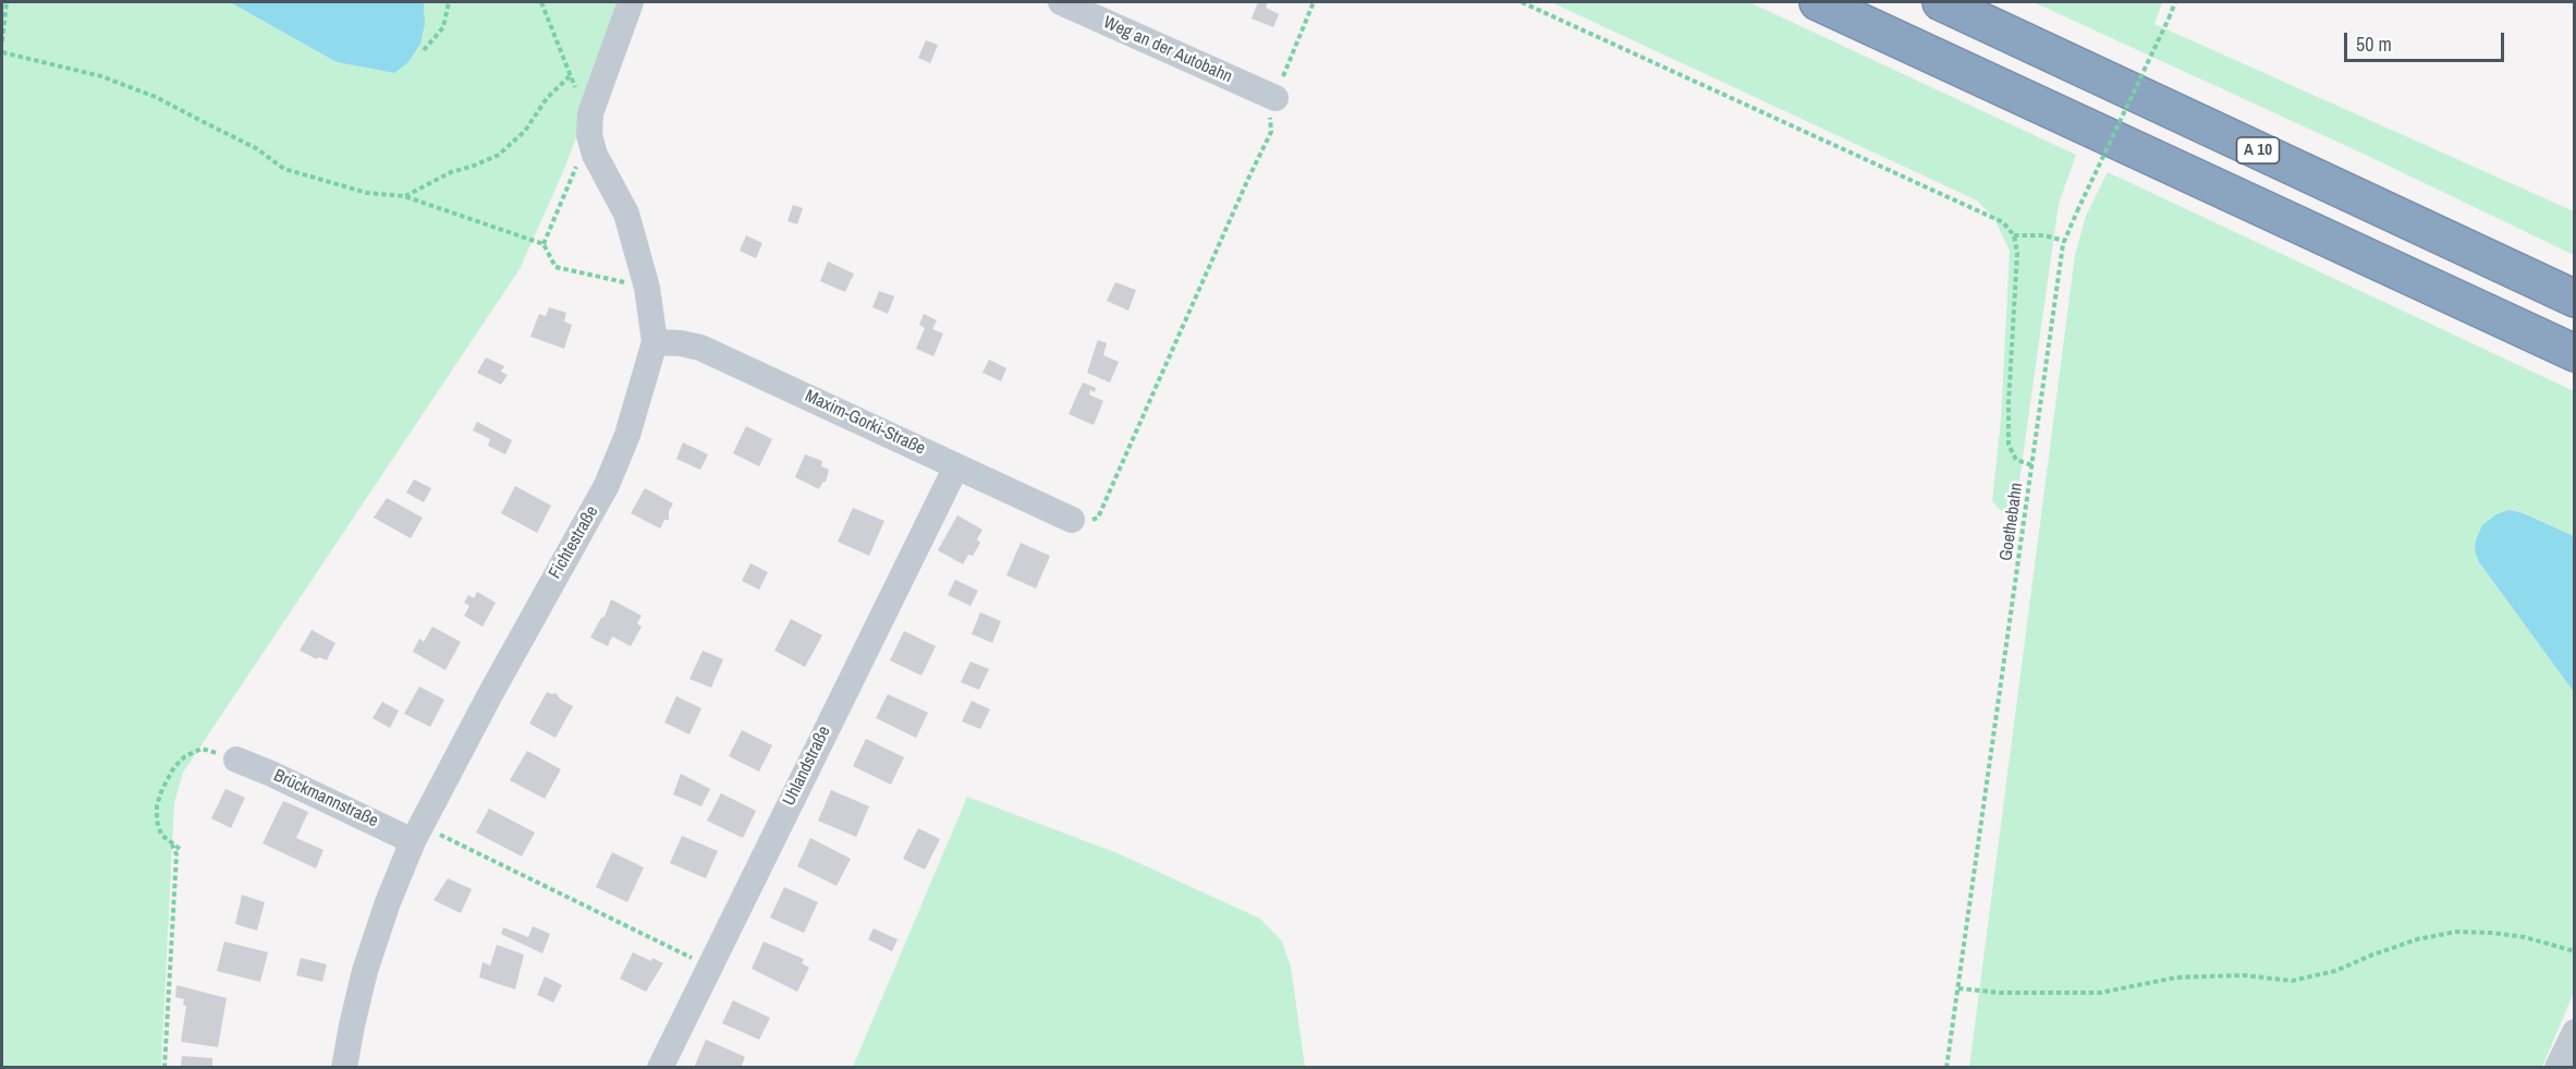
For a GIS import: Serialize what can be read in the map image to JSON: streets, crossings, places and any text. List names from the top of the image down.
{
  "streets": {
    "highway": ["A 10"],
    "street": [
      "Weg an der Autobahn",
      "Maxim-Gorki-Straße",
      "Fichtestraße",
      "Uhlandstraße",
      "Brückmannstraße"
    ],
    "path": ["Goethebahn"]
  },
  "crossings": [
    ["Maxim-Gorki-Straße", "Fichtestraße"],
    ["Maxim-Gorki-Straße", "Uhlandstraße"],
    ["Fichtestraße", "Brückmannstraße"]
  ],
  "scale_bar": "50 m"
}
